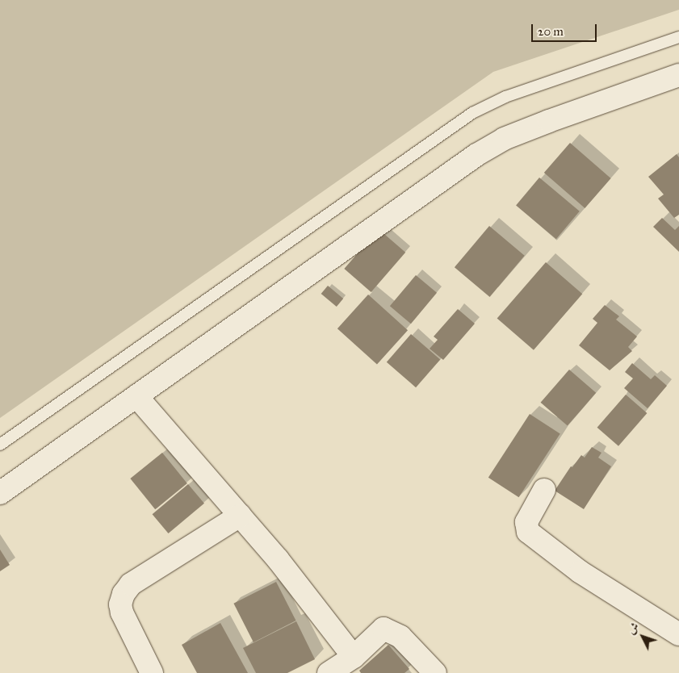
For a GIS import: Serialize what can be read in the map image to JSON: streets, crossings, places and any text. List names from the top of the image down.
{
  "scale_bar": "20 m",
  "north": "top left"
}
